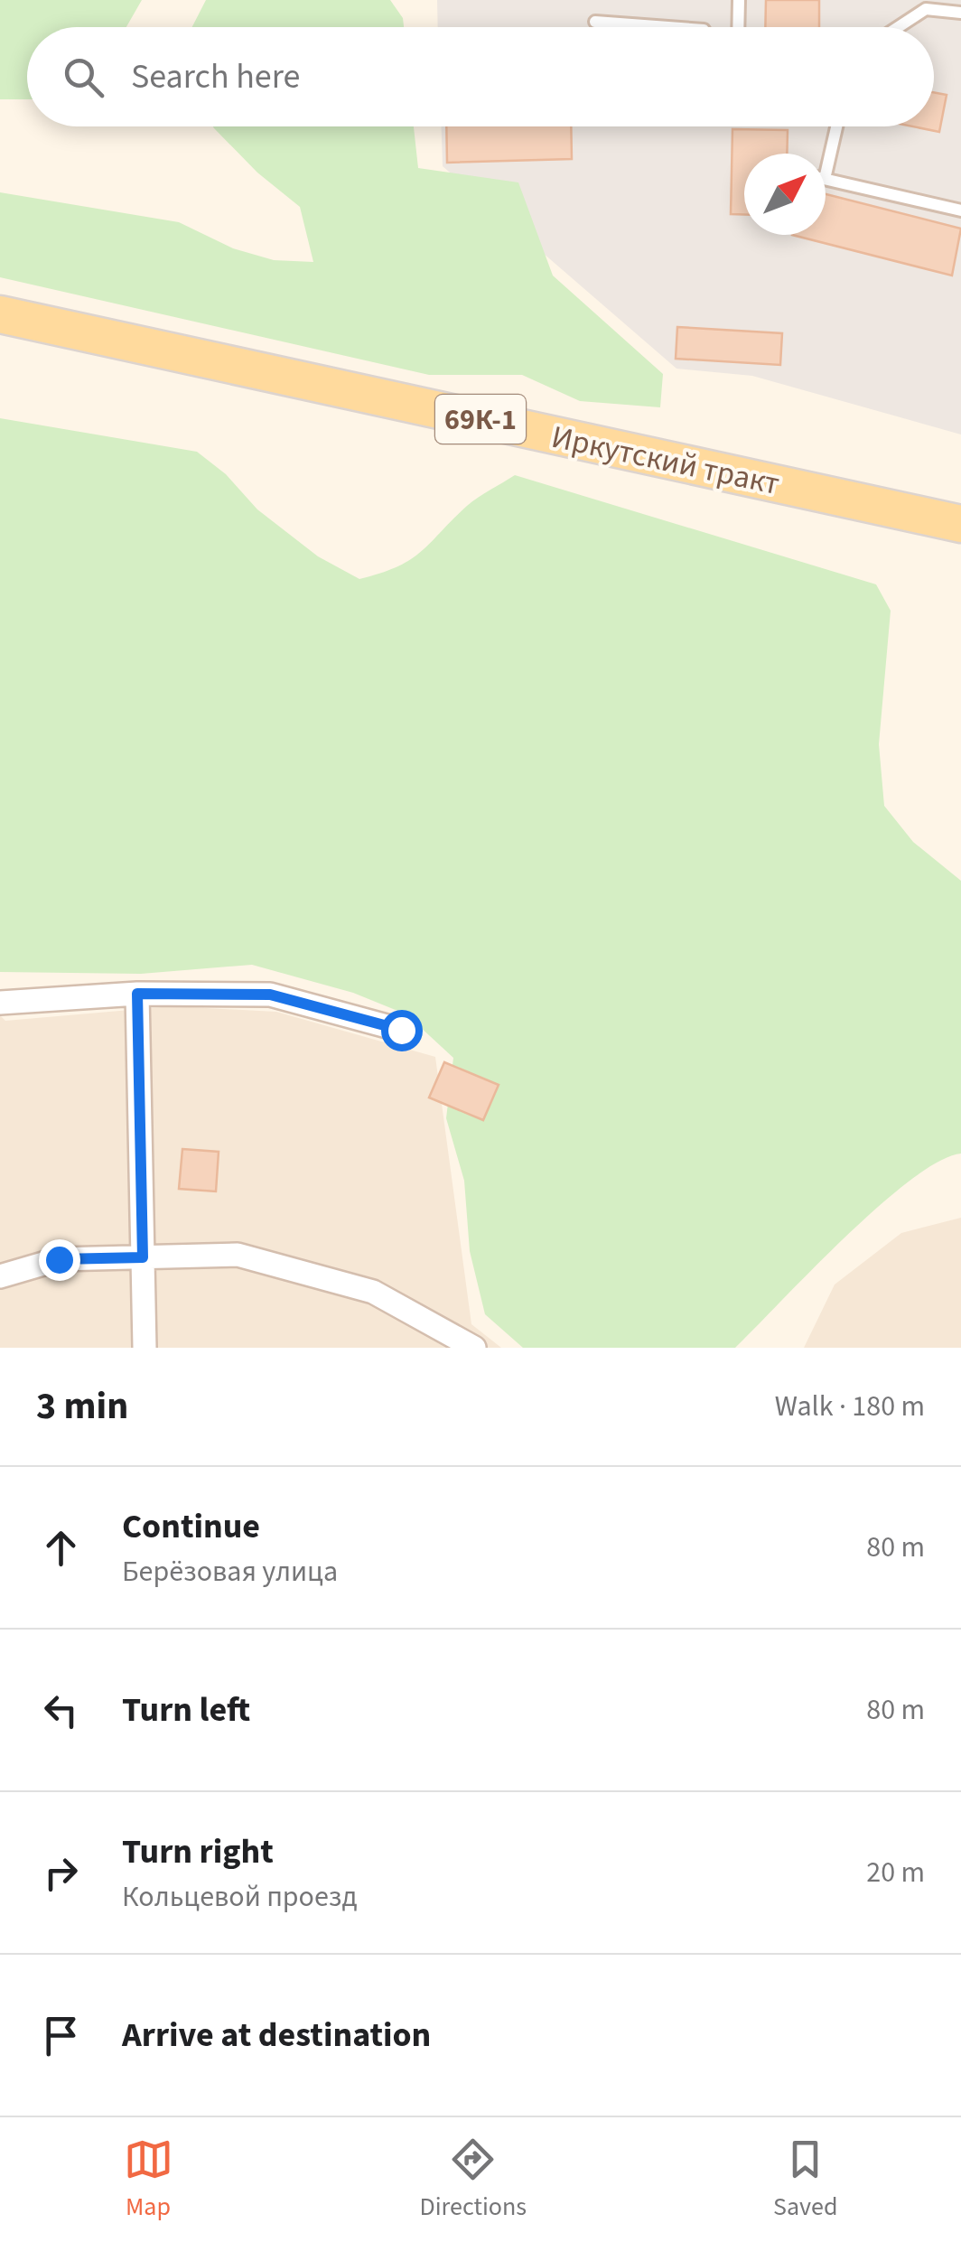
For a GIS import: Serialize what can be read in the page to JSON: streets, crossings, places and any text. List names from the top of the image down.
{
  "streets": {
    "main road": ["69К-1", "Иркутский тракт"]
  },
  "north": "top right",
  "page": {
    "search": "Search here",
    "heading": ["3 min", "Walk · 180 m"],
    "list": [
      ["Continue", "Берёзовая улица", "80 m"],
      ["Turn left", "80 m"],
      ["Turn right", "Кольцевой проезд", "20 m"],
      "Arrive at destination"
    ],
    "nav": ["Map", "Directions", "Saved"]
  }
}
